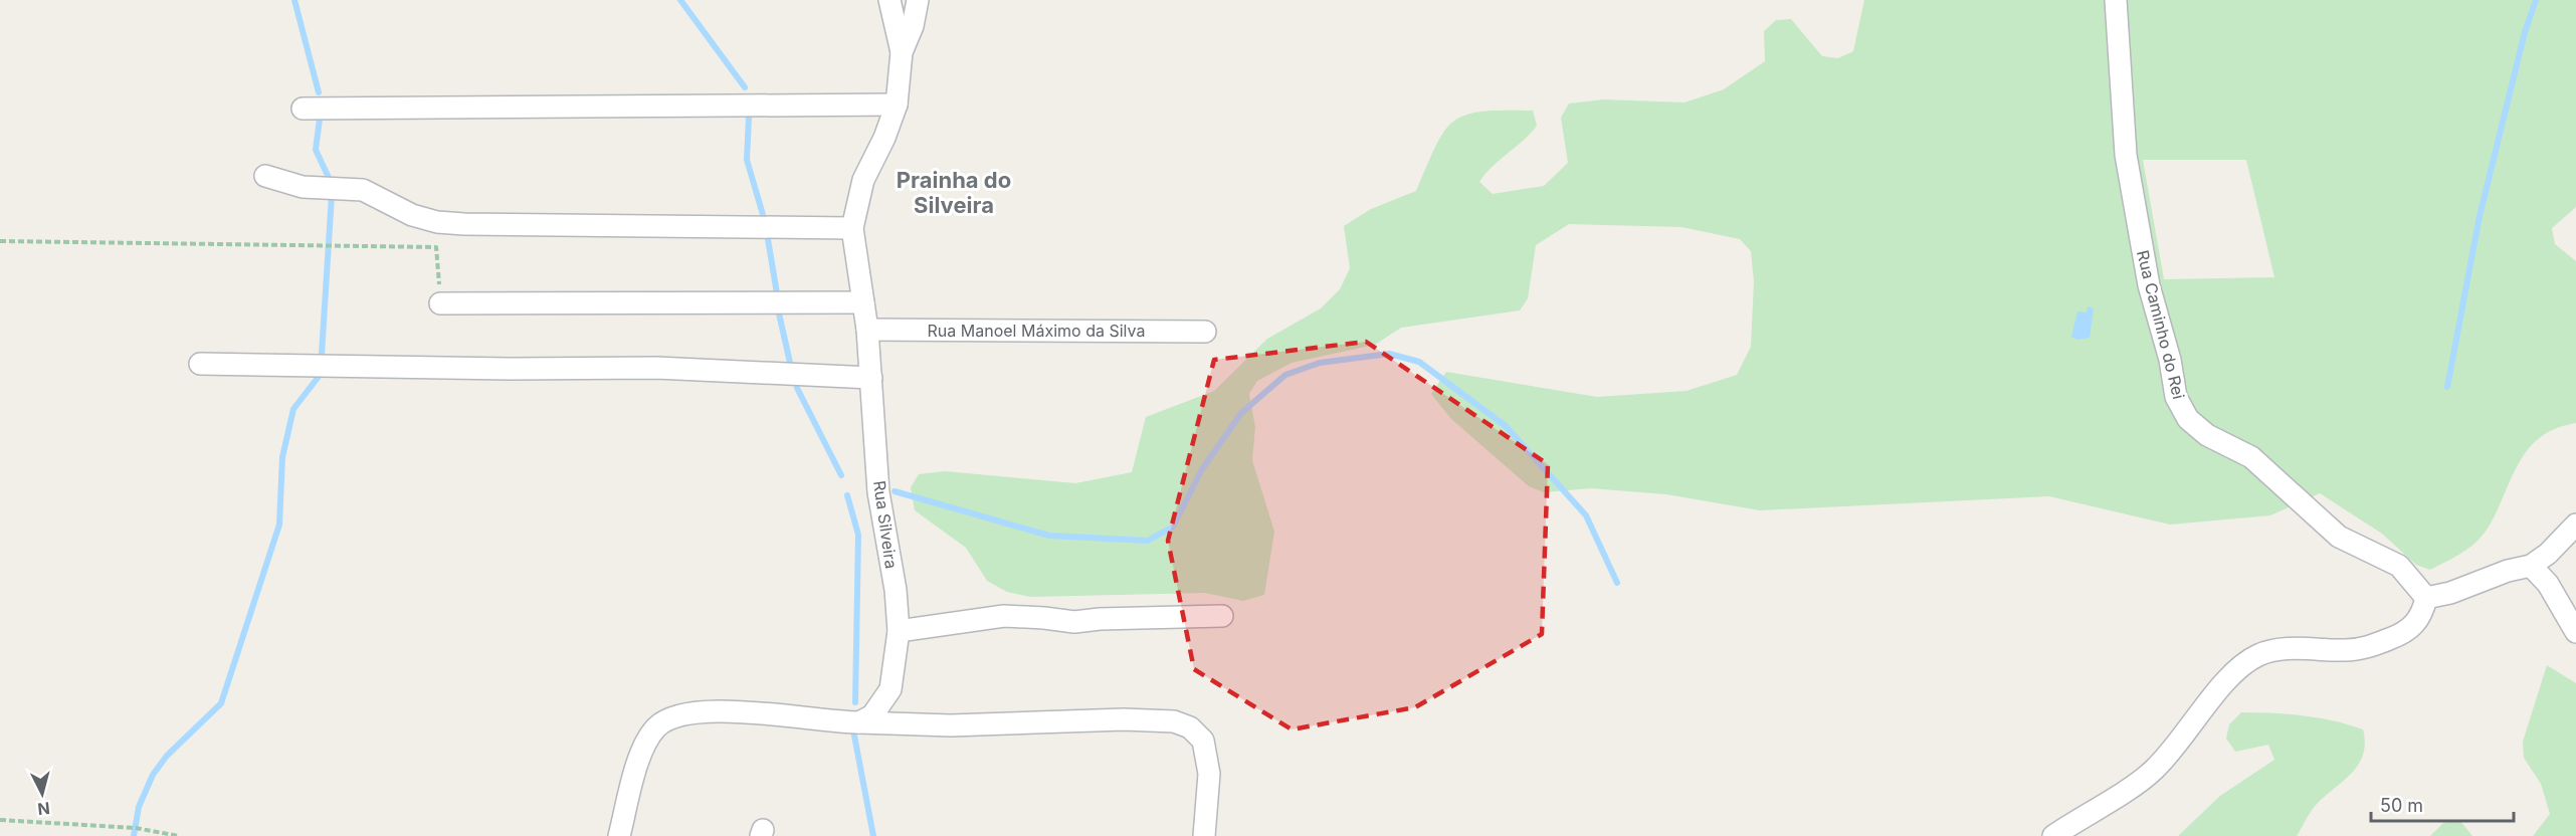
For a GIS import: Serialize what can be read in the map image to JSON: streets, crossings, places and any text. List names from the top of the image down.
{
  "streets": {
    "street": ["Rua Caminho do Rei", "Rua Manoel Máximo da Silva", "Rua Silveira"]
  },
  "crossings": [
    ["Rua Manoel Máximo da Silva", "Rua Silveira"]
  ],
  "districts": ["Prainha do Silveira"],
  "scale_bar": "50 m",
  "north": "bottom"
}
